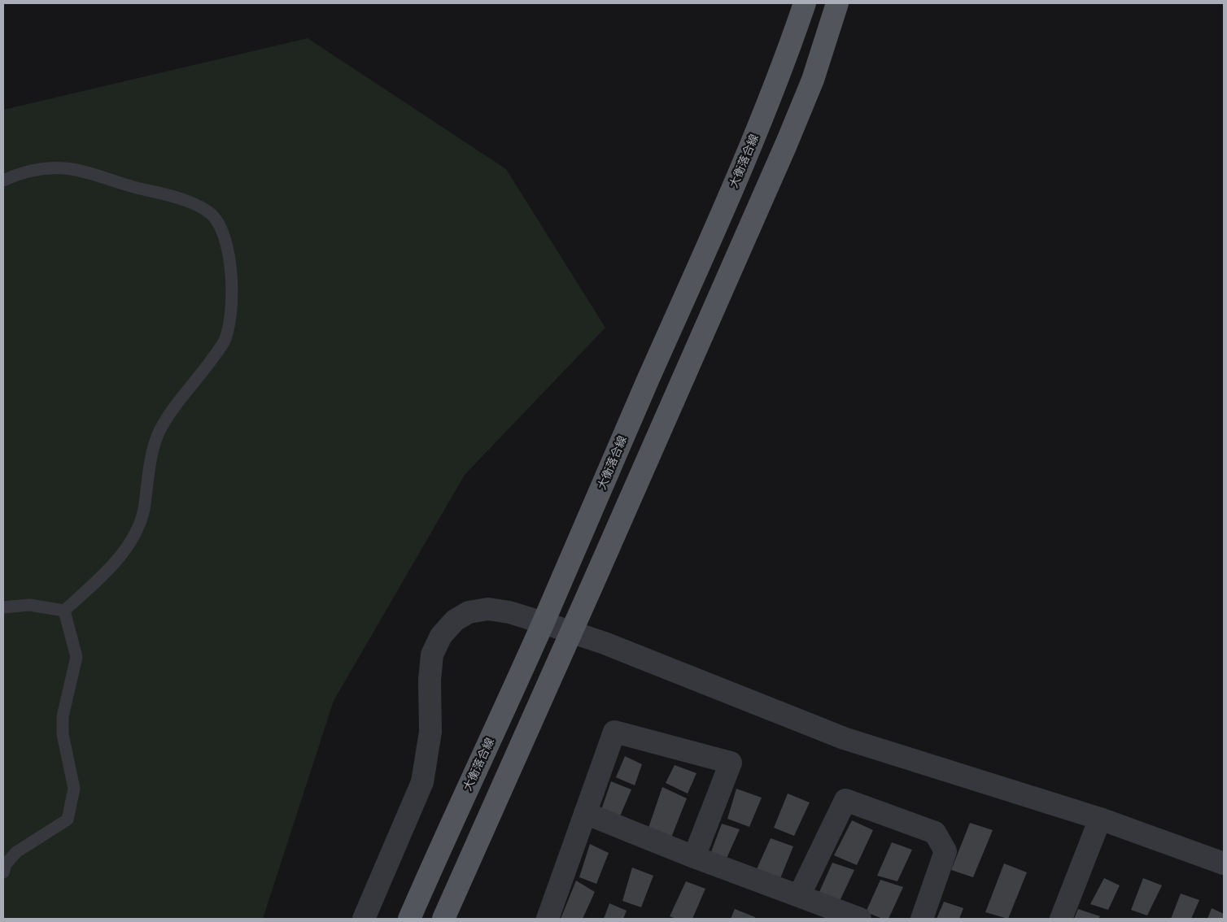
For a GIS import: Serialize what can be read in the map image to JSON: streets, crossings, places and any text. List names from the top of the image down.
{
  "streets": {
    "main road": ["大衡落合線"]
  }
}
